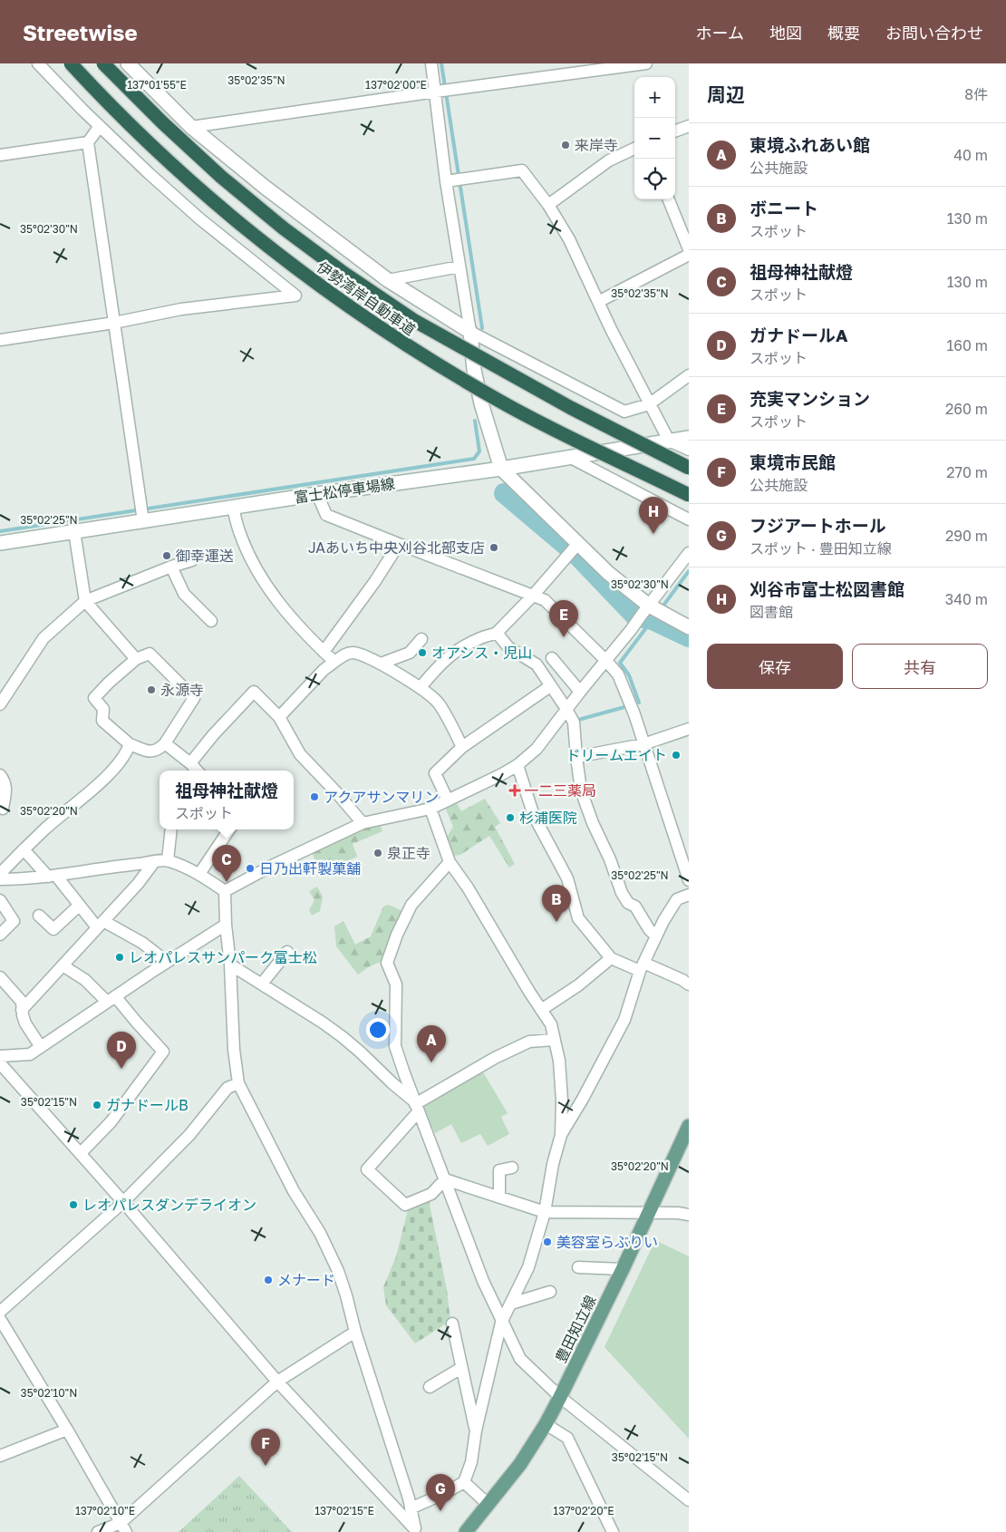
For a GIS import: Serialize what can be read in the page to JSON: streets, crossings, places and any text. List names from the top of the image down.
{
  "streets": {
    "highway": ["伊勢湾岸自動車道"],
    "main road": ["豊田知立線"],
    "street": ["富士松停車場線"]
  },
  "places": {
    "other": [
      "来岸寺",
      "JAあいち中央刈谷北部支店",
      "御幸運送",
      "オアシス・児山",
      "永源寺",
      "ドリームエイト",
      "アクアサンマリン",
      "杉浦医院",
      "泉正寺",
      "日乃出軒製菓舗",
      "レオパレスサンパーク富士松",
      "ガナドールB",
      "レオパレスダンデライオン",
      "美容室らぶりい",
      "メナード"
    ],
    "health": ["一二三薬局"]
  },
  "page": {
    "header": "Streetwise",
    "nav": [
      "ホーム",
      "地図",
      "概要",
      "お問い合わせ"
    ],
    "heading": ["周辺", "8件"],
    "map_buttons": ["+", "−"],
    "list": [
      {
        "mark": "A",
        "name": "東境ふれあい館",
        "note": "公共施設",
        "value": "40 m"
      },
      {
        "mark": "B",
        "name": "ボニート",
        "note": "スポット",
        "value": "130 m"
      },
      {
        "mark": "C",
        "name": "祖母神社献燈",
        "note": "スポット",
        "value": "130 m"
      },
      {
        "mark": "D",
        "name": "ガナドールA",
        "note": "スポット",
        "value": "160 m"
      },
      {
        "mark": "E",
        "name": "充実マンション",
        "note": "スポット",
        "value": "260 m"
      },
      {
        "mark": "F",
        "name": "東境市民館",
        "note": "公共施設",
        "value": "270 m"
      },
      {
        "mark": "G",
        "name": "フジアートホール",
        "note": "スポット · 豊田知立線",
        "value": "290 m"
      },
      {
        "mark": "H",
        "name": "刈谷市富士松図書館",
        "note": "図書館",
        "value": "340 m"
      }
    ],
    "pins": [
      "H",
      "E",
      "C",
      "B",
      "A",
      "D",
      "F",
      "G"
    ],
    "buttons": ["保存", "共有"],
    "popup": ["祖母神社献燈", "スポット"]
  },
  "coordinates": [
    "35°02'35\"N",
    "137°01'55\"E",
    "137°02'00\"E",
    "35°02'30\"N",
    "35°02'25\"N",
    "35°02'20\"N",
    "35°02'15\"N",
    "35°02'10\"N",
    "137°02'10\"E",
    "137°02'15\"E",
    "137°02'20\"E"
  ]
}
